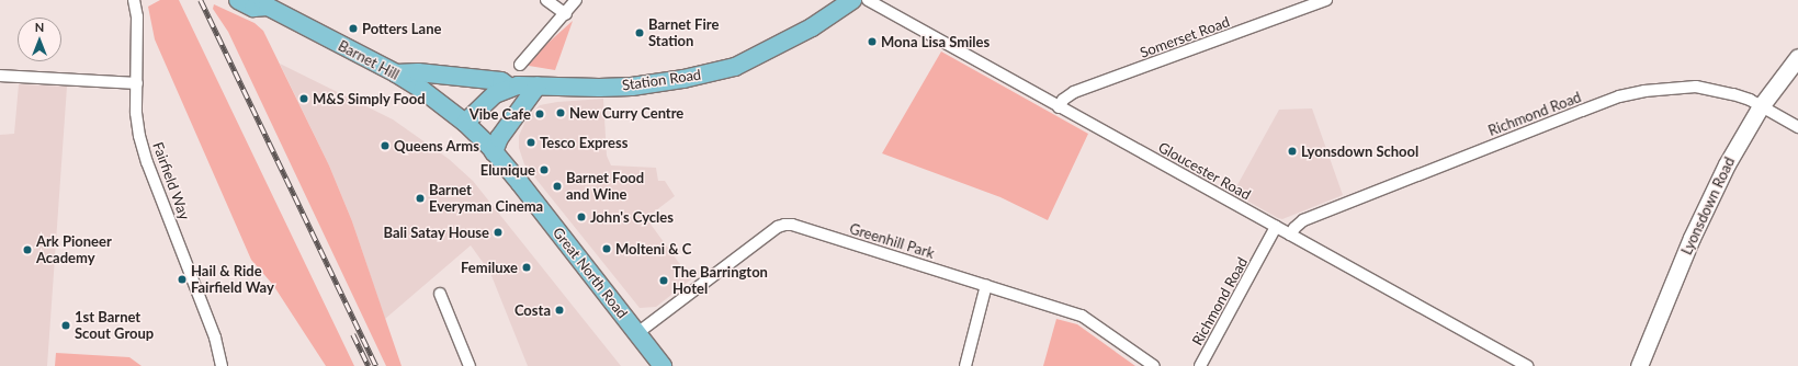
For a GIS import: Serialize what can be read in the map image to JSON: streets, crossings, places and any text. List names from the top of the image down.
{
  "streets": {
    "main road": ["Barnet Hill", "Station Road", "Great North Road"],
    "street": [
      "Somerset Road",
      "Richmond Road",
      "Gloucester Road",
      "Fairfield Way",
      "Lyonsdown Road",
      "Greenhill Park"
    ]
  },
  "crossings": [
    ["Somerset Road", "Gloucester Road"],
    ["Barnet Hill", "Station Road"],
    ["Barnet Hill", "Great North Road"],
    ["Station Road", "Great North Road"],
    ["Richmond Road", "Gloucester Road"],
    ["Richmond Road", "Lyonsdown Road"],
    ["Greenhill Park", "Great North Road"]
  ],
  "places": [
    "Potters Lane",
    "Barnet Fire Station",
    "Mona Lisa Smiles",
    "M&S Simply Food",
    "New Curry Centre",
    "Vibe Cafe",
    "Tesco Express",
    "Queens Arms",
    "Lyonsdown School",
    "Elunique",
    "Barnet Food and Wine",
    "Barnet Everyman Cinema",
    "John's Cycles",
    "Bali Satay House",
    "Molteni & C",
    "Ark Pioneer Academy",
    "Femiluxe",
    "Hail & Ride Fairfield Way",
    "The Barrington Hotel",
    "Costa",
    "1st Barnet Scout Group"
  ],
  "north": "top"
}
